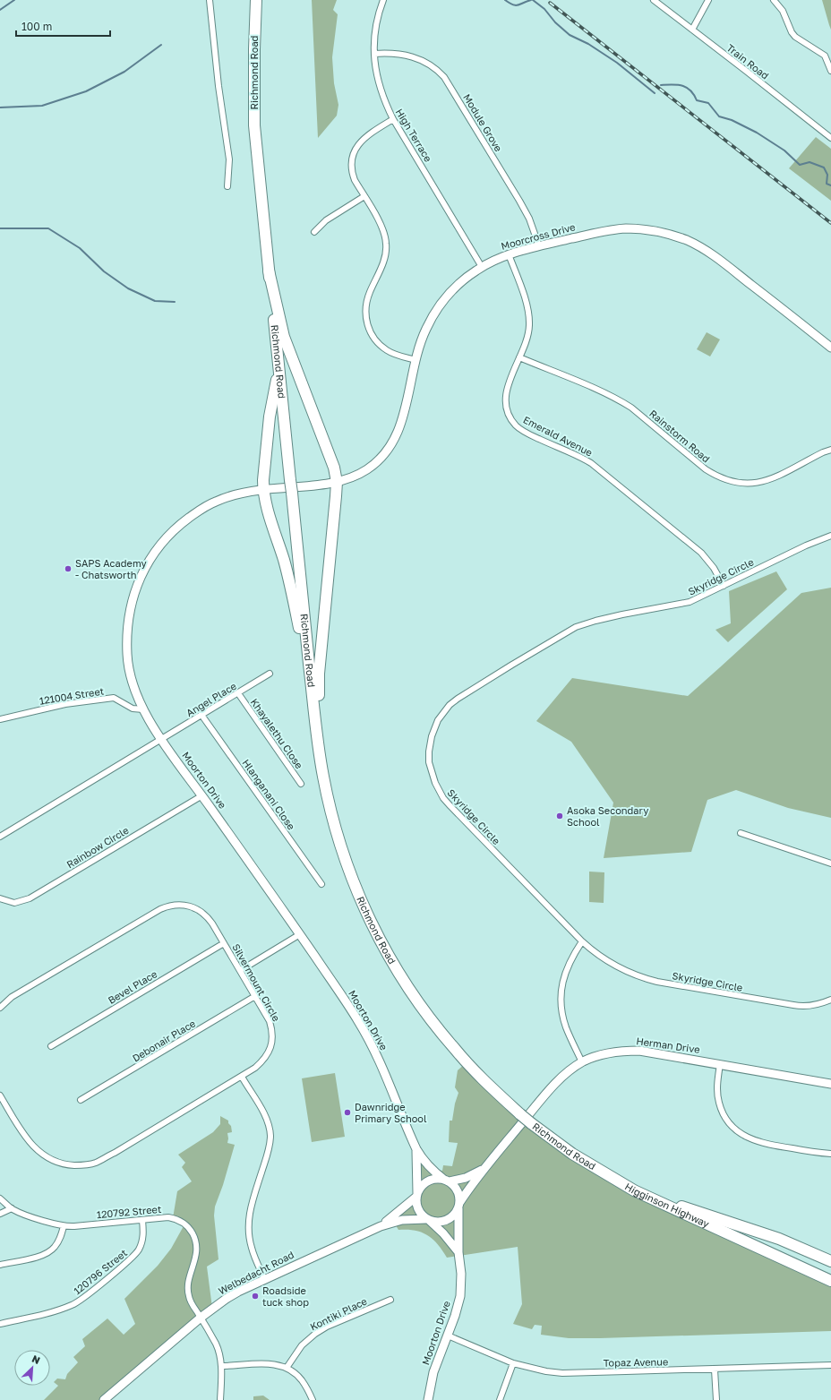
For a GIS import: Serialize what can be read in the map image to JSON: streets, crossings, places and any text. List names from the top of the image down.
{
  "streets": {
    "highway": ["Richmond Road", "Higginson Highway"],
    "street": [
      "Train Road",
      "Module Grove",
      "High Terrace",
      "Moorcross Drive",
      "Emerald Avenue",
      "Rainstorm Road",
      "Skyridge Circle",
      "121004 Street",
      "Angel Place",
      "Khayalethu Close",
      "Moorton Drive",
      "Hlanganani Close",
      "Rainbow Circle",
      "Silvermount Circle",
      "Bevel Place",
      "Debonair Place",
      "Herman Drive",
      "120792 Street",
      "120796 Street",
      "Welbedacht Road",
      "Kontiki Place",
      "Topaz Avenue"
    ]
  },
  "crossings": [
    ["Richmond Road", "Higginson Highway"],
    ["Module Grove", "High Terrace"],
    ["Module Grove", "Moorcross Drive"],
    ["High Terrace", "Moorcross Drive"],
    ["Moorcross Drive", "Emerald Avenue"],
    ["Moorcross Drive", "Moorton Drive"],
    ["Emerald Avenue", "Rainstorm Road"],
    ["Emerald Avenue", "Skyridge Circle"],
    ["121004 Street", "Moorton Drive"],
    ["Angel Place", "Khayalethu Close"],
    ["Angel Place", "Moorton Drive"],
    ["Angel Place", "Hlanganani Close"],
    ["Moorton Drive", "Rainbow Circle"],
    ["Moorton Drive", "Herman Drive"],
    ["Moorton Drive", "Welbedacht Road"],
    ["Moorton Drive", "Topaz Avenue"],
    ["Silvermount Circle", "Bevel Place"],
    ["Silvermount Circle", "Debonair Place"],
    ["Herman Drive", "Welbedacht Road"],
    ["120792 Street", "120796 Street"],
    ["120792 Street", "Welbedacht Road"]
  ],
  "places": [
    "SAPS Academy - Chatsworth",
    "Asoka Secondary School",
    "Dawnridge Primary School",
    "Roadside tuck shop"
  ],
  "scale_bar": "100 m",
  "north": "top right"
}
